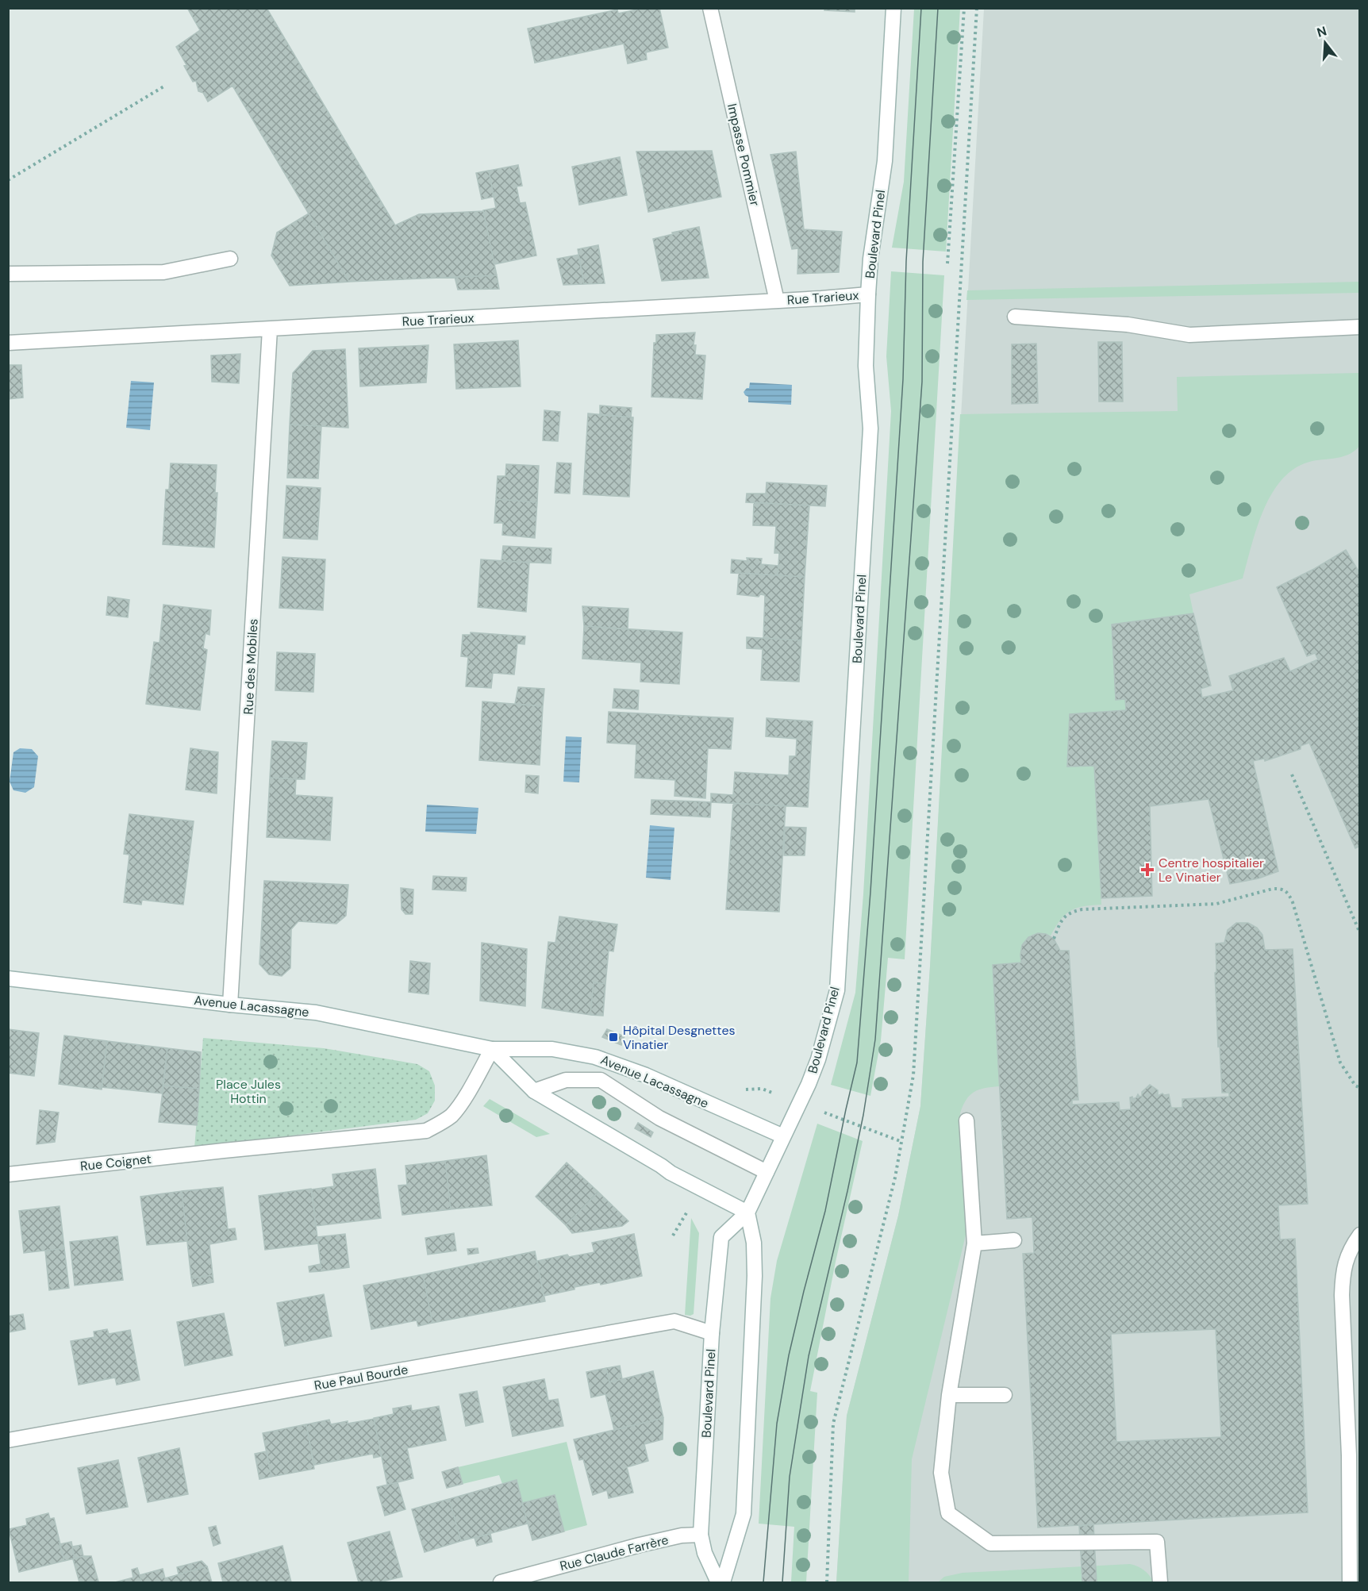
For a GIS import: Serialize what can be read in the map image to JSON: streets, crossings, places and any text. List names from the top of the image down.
{
  "streets": {
    "street": [
      "Impasse Pommier",
      "Boulevard Pinel",
      "Rue Trarieux",
      "Rue des Mobiles",
      "Avenue Lacassagne",
      "Rue Coignet",
      "Rue Paul Bourde",
      "Rue Claude Farrère"
    ]
  },
  "crossings": [
    ["Impasse Pommier", "Rue Trarieux"],
    ["Boulevard Pinel", "Rue Trarieux"],
    ["Boulevard Pinel", "Avenue Lacassagne"],
    ["Boulevard Pinel", "Rue Paul Bourde"],
    ["Boulevard Pinel", "Rue Claude Farrère"],
    ["Rue Trarieux", "Rue des Mobiles"],
    ["Rue des Mobiles", "Avenue Lacassagne"],
    ["Avenue Lacassagne", "Rue Coignet"]
  ],
  "parks": ["Place Jules Hottin"],
  "places": {
    "health": ["Centre hospitalier Le Vinatier"],
    "transit": ["Hôpital Desgnettes Vinatier"]
  },
  "north": "top"
}
